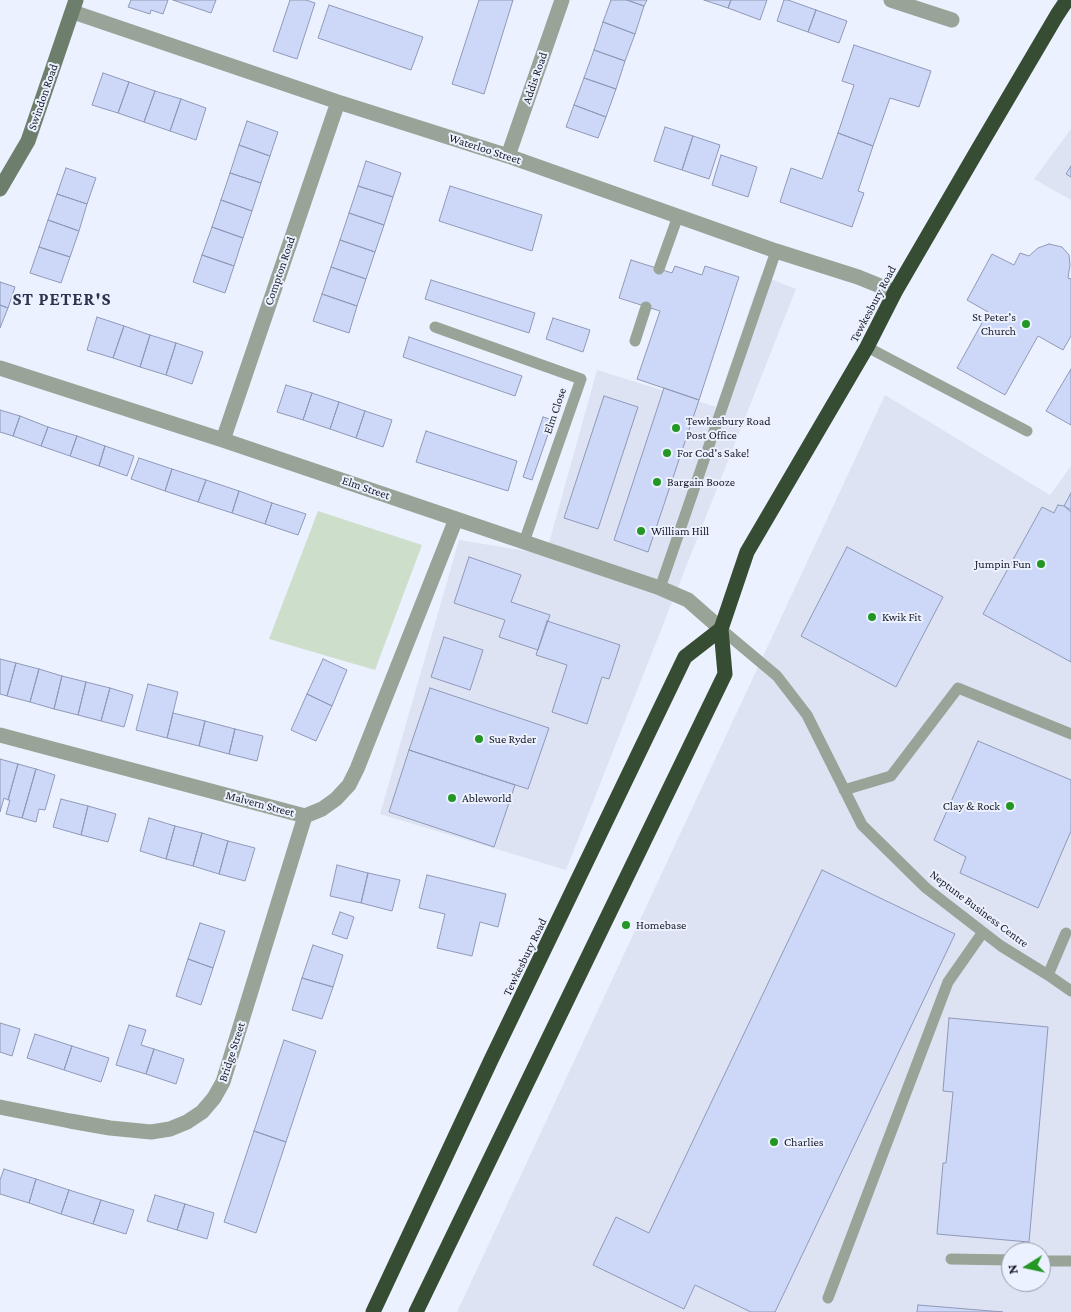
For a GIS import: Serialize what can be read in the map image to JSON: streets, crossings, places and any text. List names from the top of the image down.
{
  "streets": {
    "highway": ["Tewkesbury Road"],
    "street": [
      "Addis Road",
      "Swindon Road",
      "Waterloo Street",
      "Compton Road",
      "Elm Street",
      "Malvern Street",
      "Bridge Street"
    ],
    "lane": ["Elm Close", "Neptune Business Centre"]
  },
  "crossings": [
    ["Addis Road", "Waterloo Street"],
    ["Swindon Road", "Waterloo Street"],
    ["Waterloo Street", "Compton Road"],
    ["Waterloo Street", "Tewkesbury Road"],
    ["Compton Road", "Elm Street"],
    ["Tewkesbury Road", "Elm Street"],
    ["Tewkesbury Road", "Neptune Business Centre"],
    ["Elm Close", "Elm Street"],
    ["Elm Street", "Malvern Street"],
    ["Elm Street", "Neptune Business Centre"],
    ["Malvern Street", "Bridge Street"]
  ],
  "districts": ["ST PETER'S"],
  "places": [
    "St Peter's Church",
    "Tewkesbury Road Post Office",
    "For Cod's Sake!",
    "Bargain Booze",
    "William Hill",
    "Jumpin Fun",
    "Kwik Fit",
    "Sue Ryder",
    "Ableworld",
    "Clay & Rock",
    "Homebase",
    "Charlies"
  ],
  "north": "left"
}
